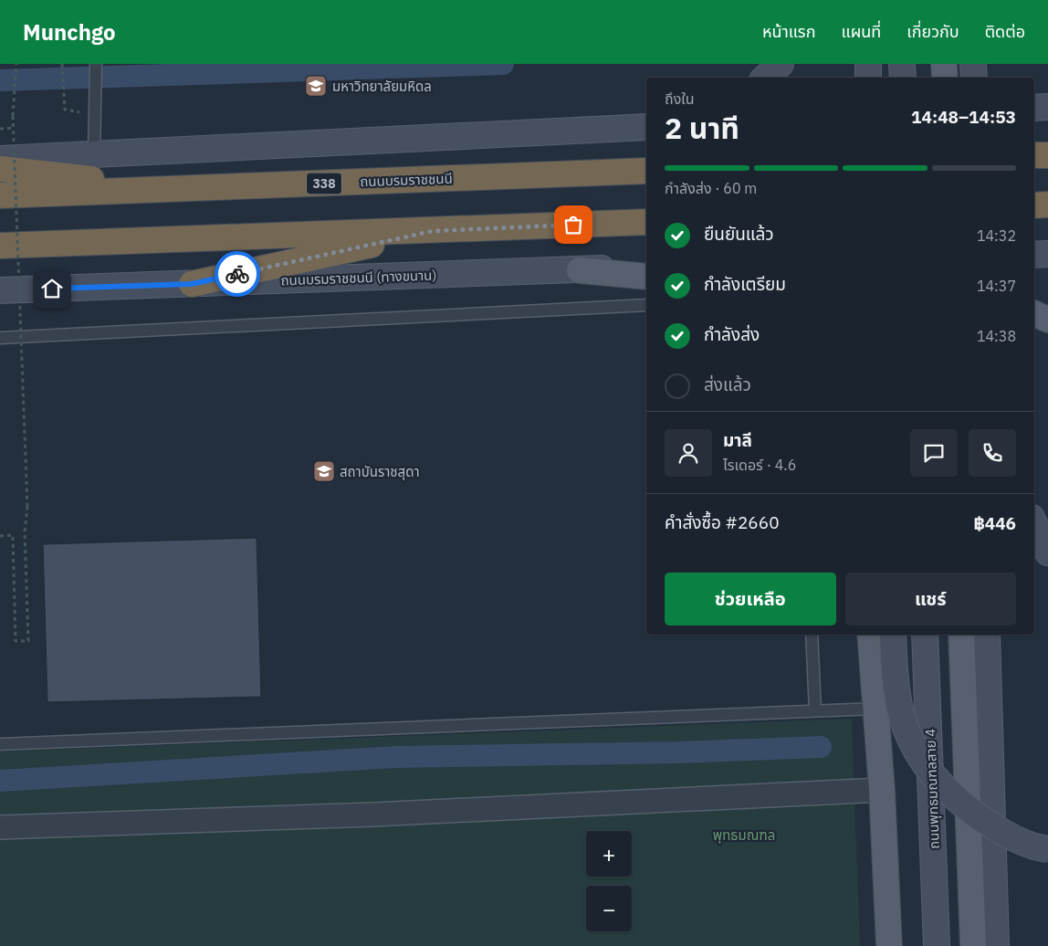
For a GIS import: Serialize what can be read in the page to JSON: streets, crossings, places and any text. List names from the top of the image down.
{
  "streets": {
    "highway": ["ถนนบรมราชชนนี", "338"],
    "main road": ["ถนนบรมราชชนนี (ทางขนาน)", "ถนนพุทธมณฑลสาย 4"]
  },
  "parks": ["พุทธมณฑล"],
  "places": {
    "school or university": ["มหาวิทยาลัยมหิดล", "สถาบันราชสุดา"]
  },
  "page": {
    "header": "Munchgo",
    "nav": [
      "หน้าแรก",
      "แผนที่",
      "เกี่ยวกับ",
      "ติดต่อ"
    ],
    "heading": ["2 นาที", "ถึงใน", "14:48–14:53"],
    "panel": [
      "มาลี",
      "ไรเดอร์ · 4.6",
      "คำสั่งซื้อ #2660",
      "฿446"
    ],
    "bar": "กำลังส่ง · 60 m",
    "list": [
      ["ยืนยันแล้ว", "14:32"],
      ["กำลังเตรียม", "14:37"],
      ["กำลังส่ง", "14:38"],
      "ส่งแล้ว"
    ],
    "buttons": ["ช่วยเหลือ", "แชร์"],
    "map_buttons": ["+", "−"]
  }
}
